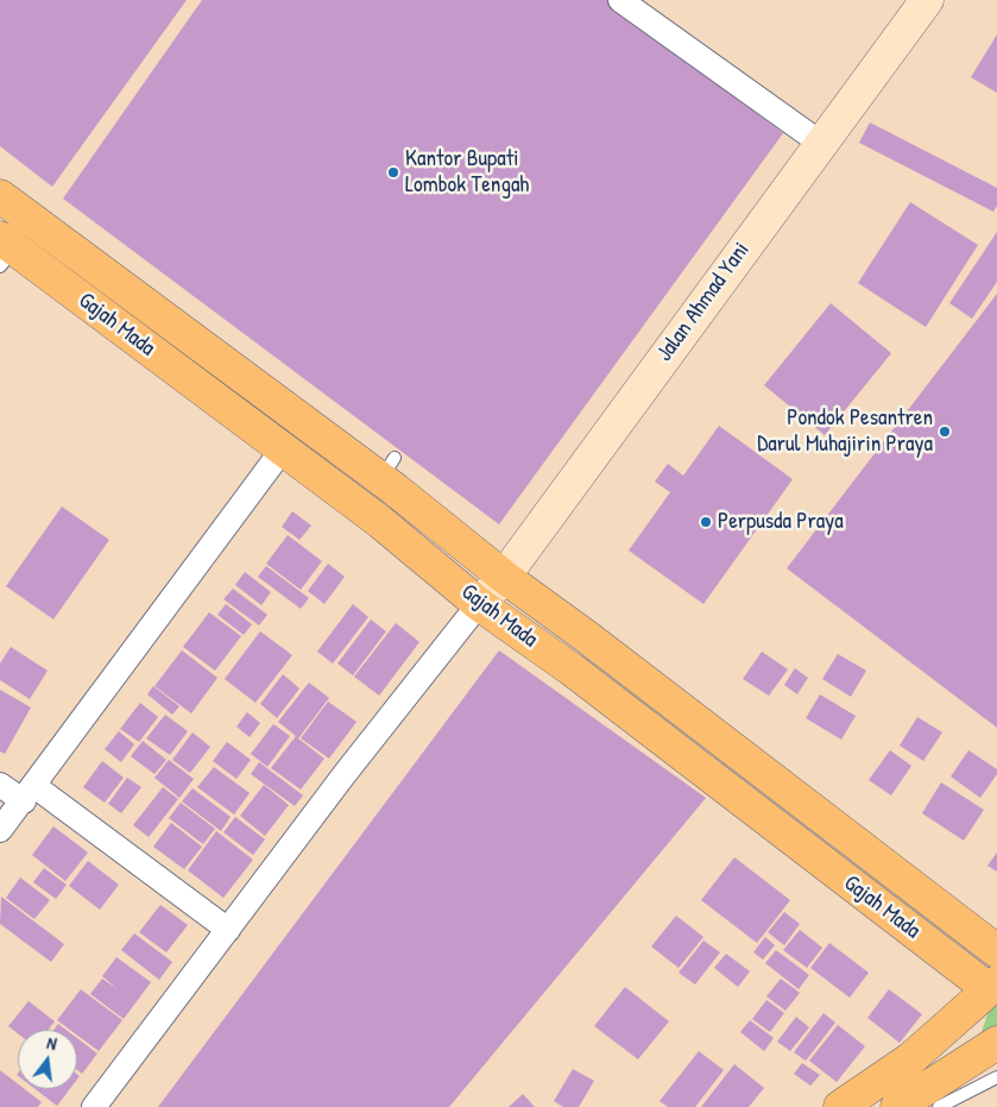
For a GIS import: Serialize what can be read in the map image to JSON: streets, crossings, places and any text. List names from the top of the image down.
{
  "streets": {
    "main road": ["Gajah Mada"],
    "street": ["Jalan Ahmad Yani"]
  },
  "crossings": [
    ["Jalan Ahmad Yani", "Gajah Mada"]
  ],
  "places": ["Kantor Bupati Lombok Tengah", "Pondok Pesantren Darul Muhajirin Praya", "Perpusda Praya"],
  "north": "top"
}
